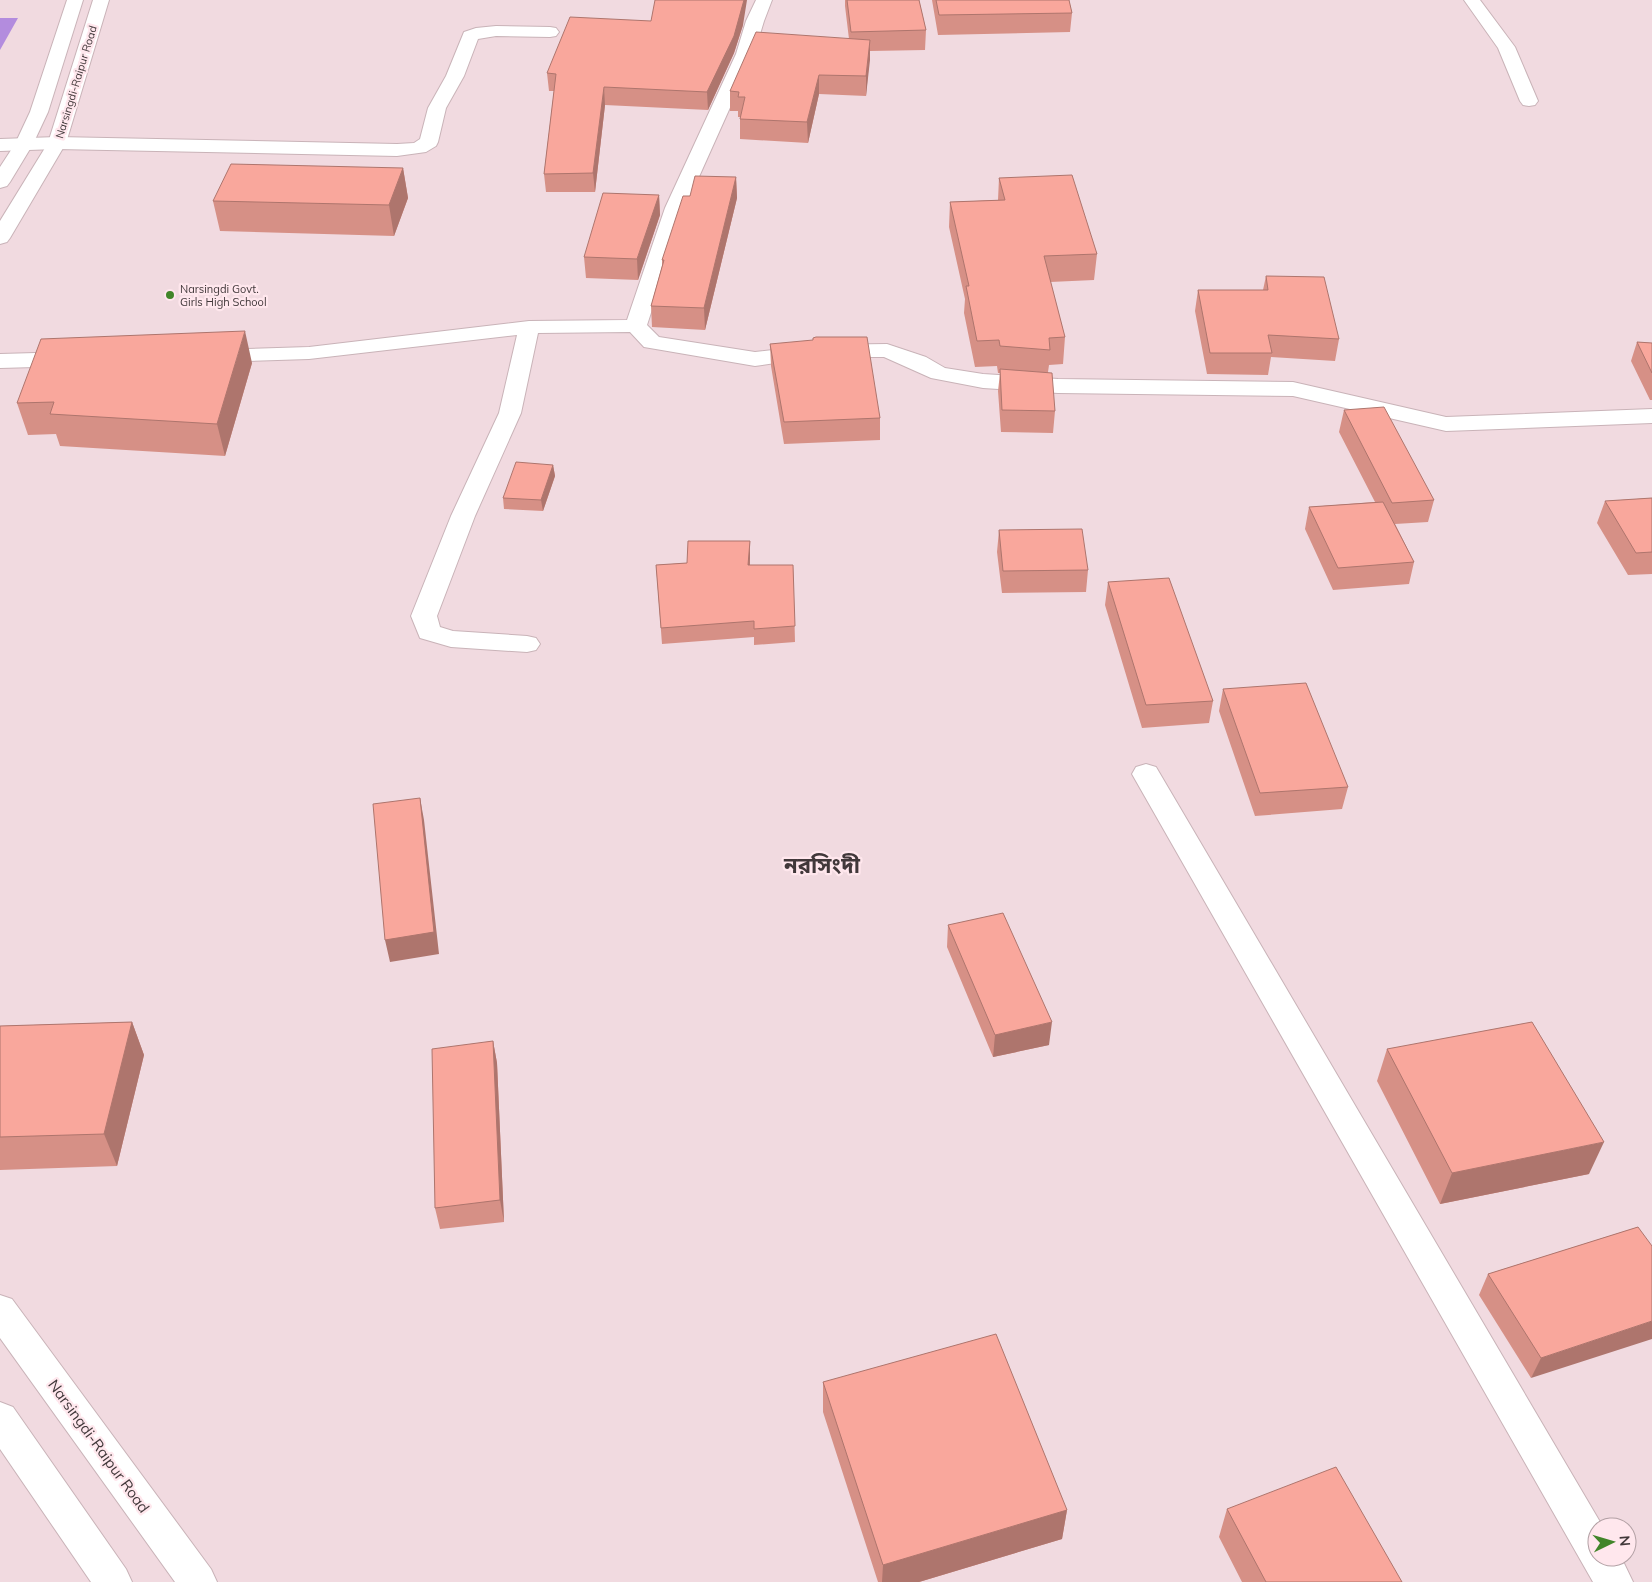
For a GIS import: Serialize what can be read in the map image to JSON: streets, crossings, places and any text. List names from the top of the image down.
{
  "streets": {
    "street": ["Narsingdi-Raipur Road"]
  },
  "districts": ["নরসিংদী"],
  "places": ["Narsingdi Govt. Girls High School"],
  "north": "right"
}
